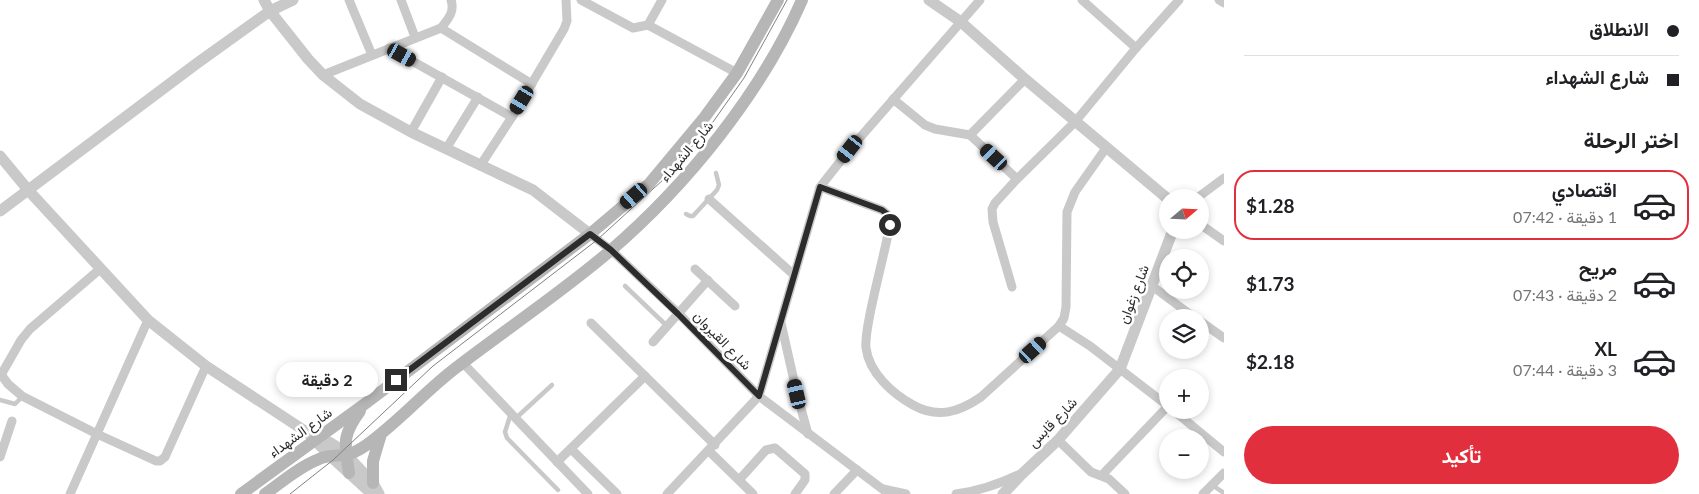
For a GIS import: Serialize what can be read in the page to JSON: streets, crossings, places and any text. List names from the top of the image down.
{
  "streets": {
    "main road": ["شارع الشهداء"],
    "street": ["شارع زغوان", "شارع القيروان", "شارع قابس"]
  },
  "crossings": [
    ["شارع الشهداء", "شارع القيروان"],
    ["شارع زغوان", "شارع قابس"]
  ],
  "north": "right",
  "page": {
    "banner": ["الانطلاق", "شارع الشهداء"],
    "heading": "اختر الرحلة",
    "list": [
      {
        "name": "اقتصادي",
        "note": "1 دقيقة · 07:42",
        "value": "$1.28"
      },
      {
        "name": "مريح",
        "note": "2 دقيقة · 07:43",
        "value": "$1.73"
      },
      {
        "name": "XL",
        "note": "3 دقيقة · 07:44",
        "value": "$2.18"
      }
    ],
    "map_buttons": ["+", "−"],
    "bubble": "2 دقيقة",
    "buttons": "تأكيد"
  }
}
